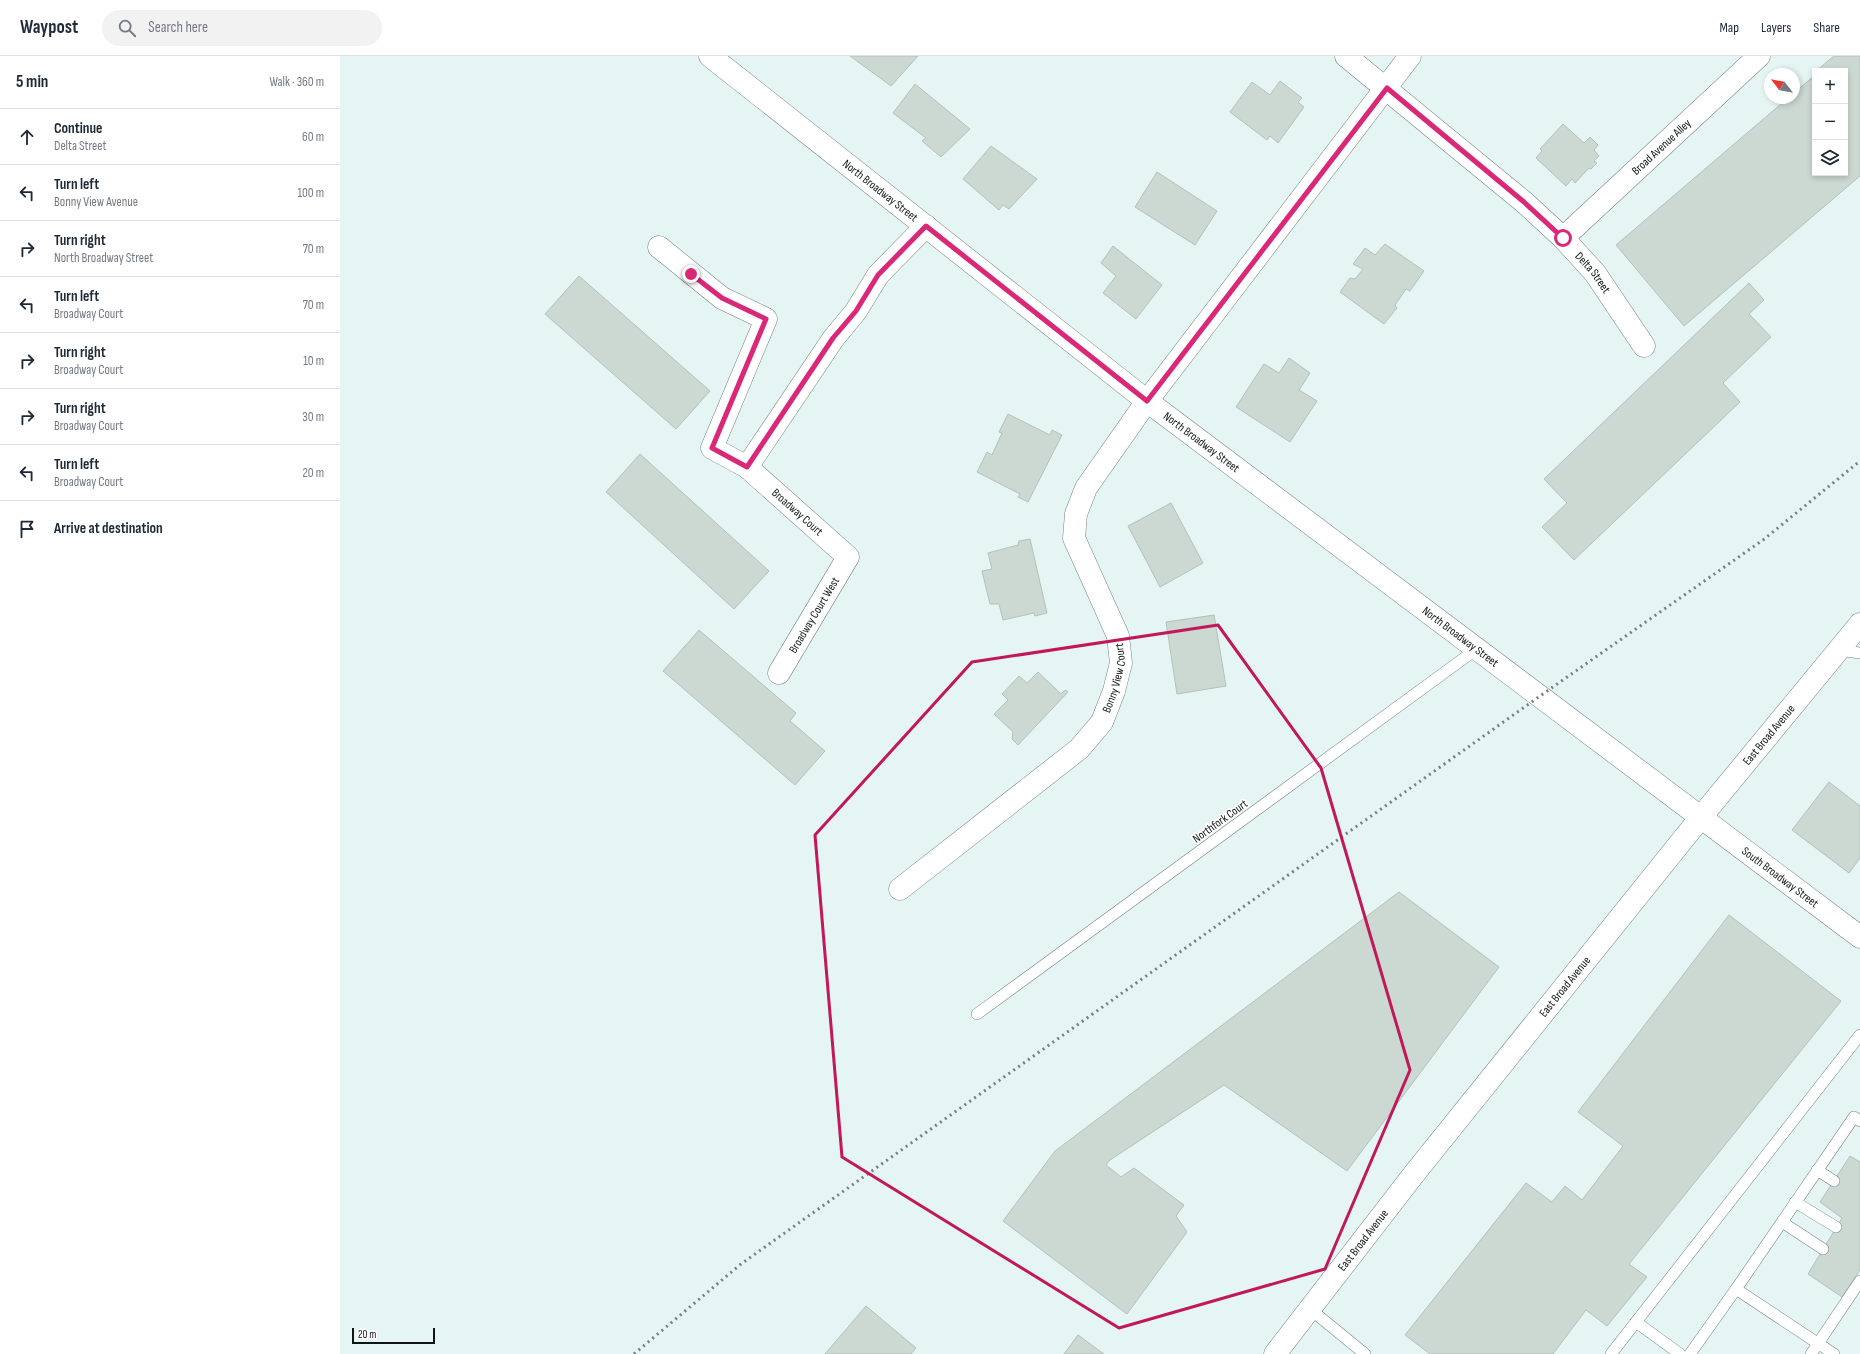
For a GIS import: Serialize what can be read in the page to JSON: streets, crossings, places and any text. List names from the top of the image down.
{
  "streets": {
    "street": [
      "Broad Avenue Alley",
      "North Broadway Street",
      "Delta Street",
      "Broadway Court",
      "Broadway Court West",
      "Bonny View Court",
      "East Broad Avenue",
      "South Broadway Street"
    ],
    "lane": ["Northfork Court"]
  },
  "crossings": [
    ["Broad Avenue Alley", "Delta Street"],
    ["North Broadway Street", "Bonny View Court"],
    ["North Broadway Street", "East Broad Avenue"],
    ["North Broadway Street", "Northfork Court"],
    ["North Broadway Street", "South Broadway Street"],
    ["Delta Street", "Bonny View Court"],
    ["Broadway Court", "Broadway Court West"],
    ["East Broad Avenue", "South Broadway Street"]
  ],
  "scale_bar": "20 m",
  "north": "top left",
  "page": {
    "header": "Waypost",
    "search": "Search here",
    "nav": ["Map", "Layers", "Share"],
    "heading": ["5 min", "Walk · 360 m"],
    "map_buttons": ["+", "−"],
    "list": [
      ["Continue", "Delta Street", "60 m"],
      ["Turn left", "Bonny View Avenue", "100 m"],
      ["Turn right", "North Broadway Street", "70 m"],
      ["Turn left", "Broadway Court", "70 m"],
      ["Turn right", "Broadway Court", "10 m"],
      ["Turn right", "Broadway Court", "30 m"],
      ["Turn left", "Broadway Court", "20 m"],
      "Arrive at destination"
    ],
    "scale": "20 m"
  }
}
